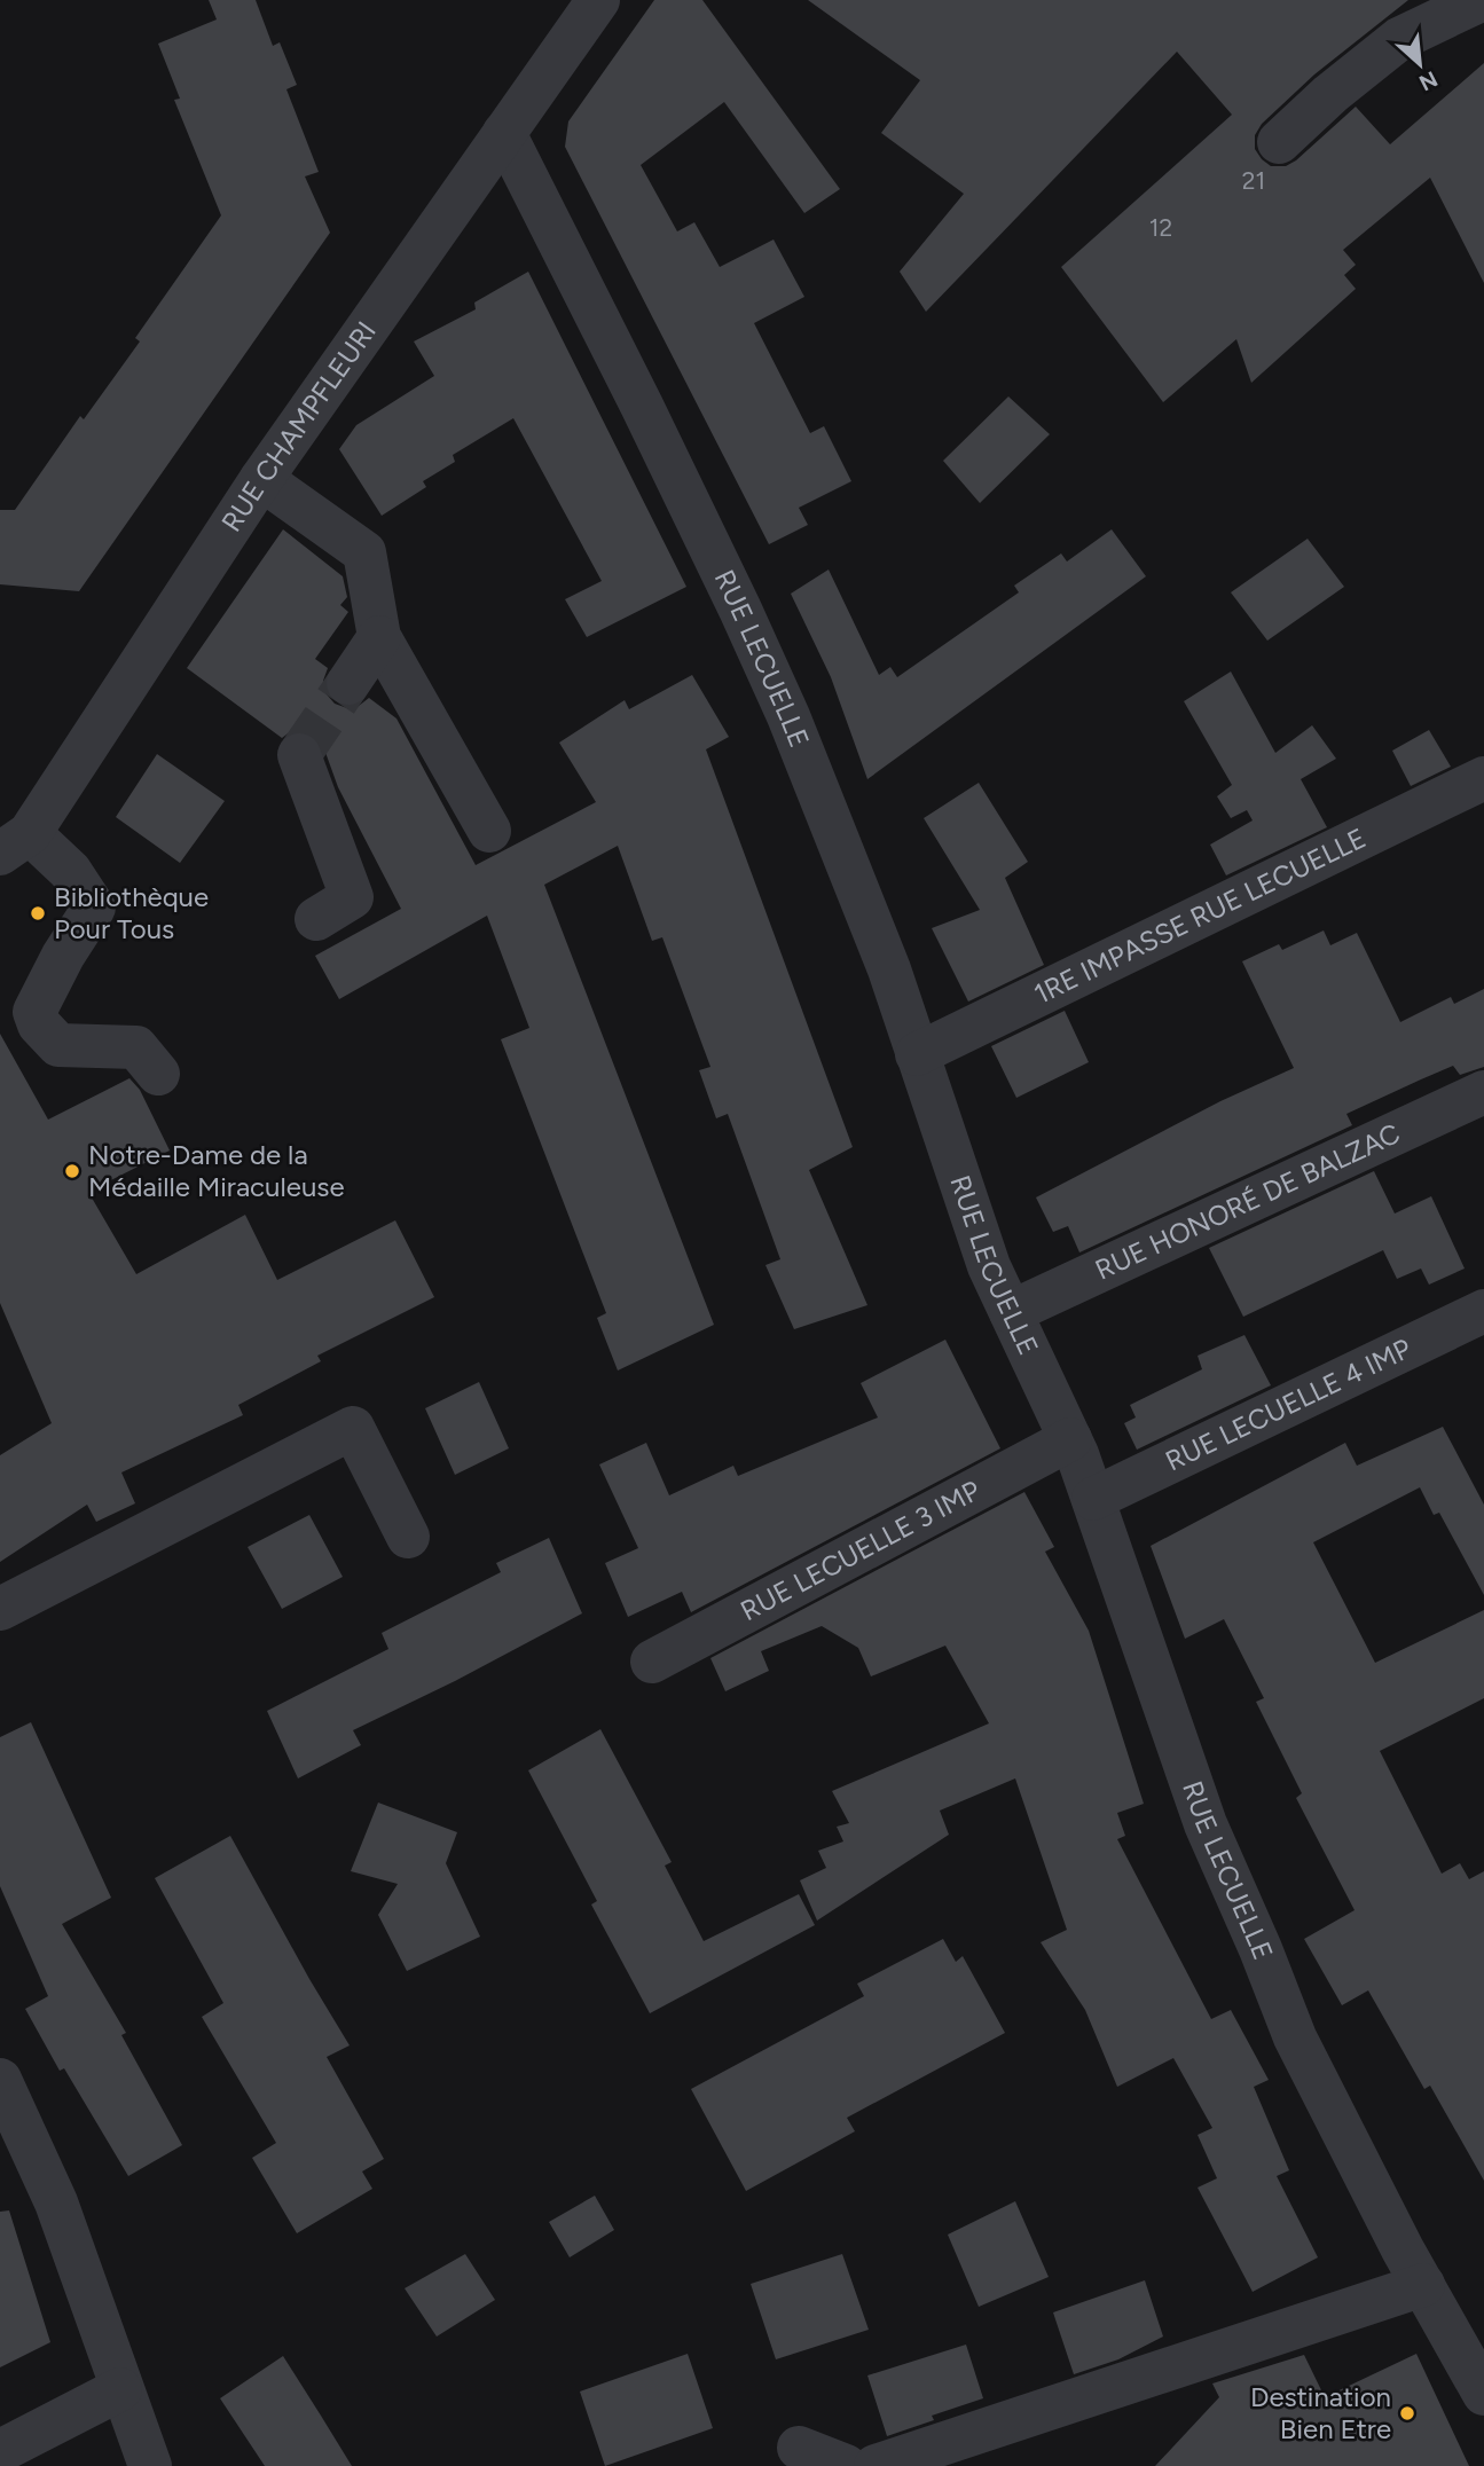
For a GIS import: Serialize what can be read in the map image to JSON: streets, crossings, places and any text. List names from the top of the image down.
{
  "streets": {
    "street": [
      "RUE CHAMPFLEURI",
      "RUE LECUELLE",
      "1RE IMPASSE RUE LECUELLE",
      "RUE HONORÉ DE BALZAC",
      "RUE LECUELLE 4 IMP",
      "RUE LECUELLE 3 IMP"
    ]
  },
  "crossings": [
    ["RUE CHAMPFLEURI", "RUE LECUELLE"],
    ["RUE LECUELLE", "1RE IMPASSE RUE LECUELLE"],
    ["RUE LECUELLE", "RUE HONORÉ DE BALZAC"],
    ["RUE LECUELLE", "RUE LECUELLE 4 IMP"],
    ["RUE LECUELLE", "RUE LECUELLE 3 IMP"]
  ],
  "places": ["Bibliothèque Pour Tous", "Notre-Dame de la Médaille Miraculeuse", "Destination Bien Etre"],
  "house_numbers": ["21", "12"],
  "north": "bottom right"
}
